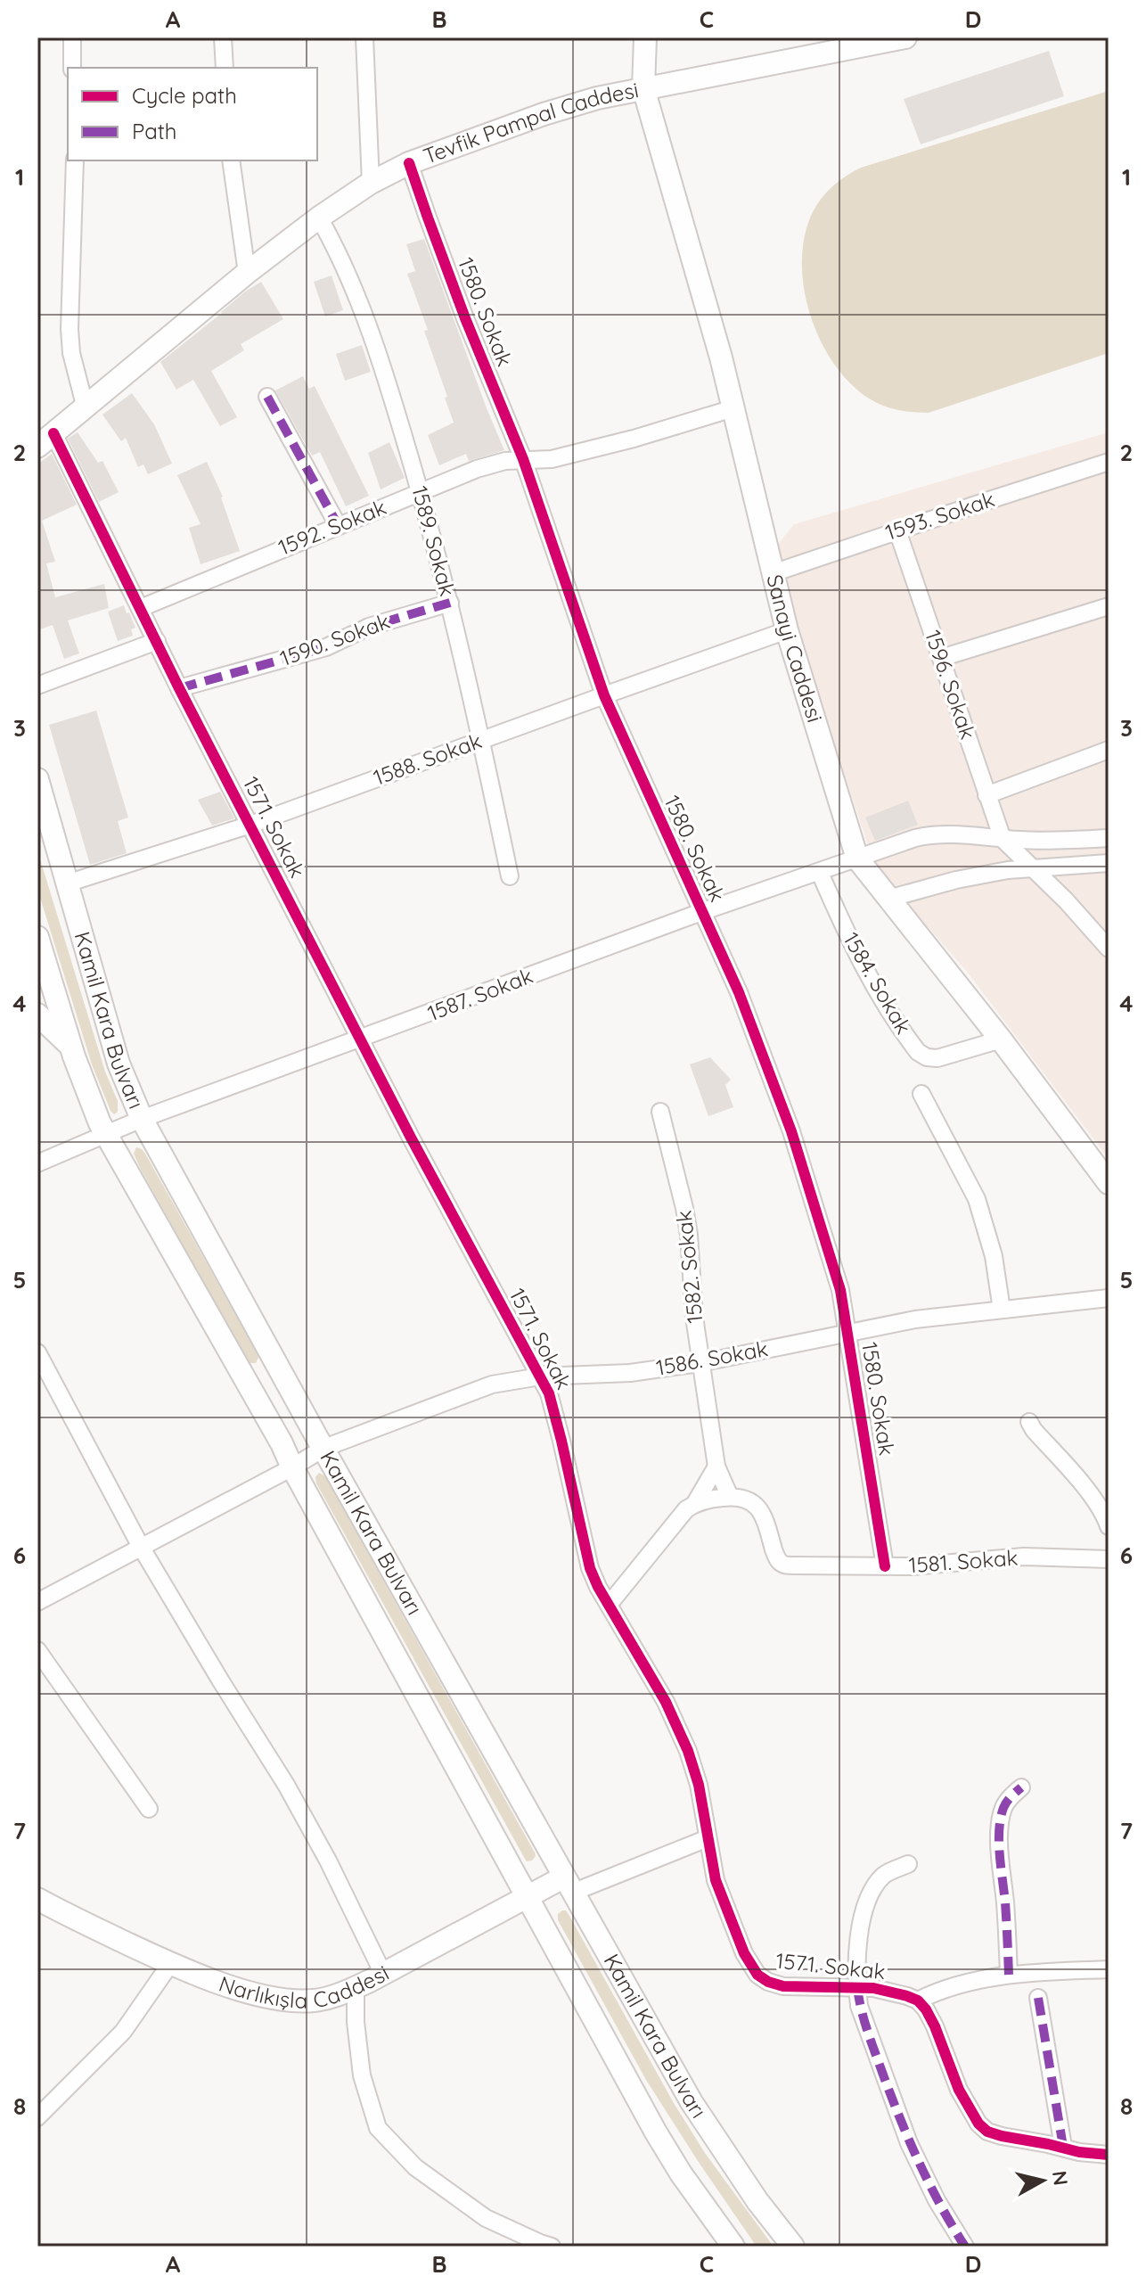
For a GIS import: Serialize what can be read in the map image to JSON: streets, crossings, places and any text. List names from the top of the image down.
{
  "streets": {
    "main road": [
      "Tevfik Pampal Caddesi",
      "Sanayi Caddesi",
      "Kamil Kara Bulvarı",
      "Narlıkışla Caddesi"
    ],
    "street": [
      "1580. Sokak",
      "1593. Sokak",
      "1592. Sokak",
      "1589. Sokak",
      "1590. Sokak",
      "1596. Sokak",
      "1588. Sokak",
      "1571. Sokak",
      "1584. Sokak",
      "1587. Sokak",
      "1582. Sokak",
      "1586. Sokak",
      "1581. Sokak"
    ]
  },
  "crossings": [
    ["Tevfik Pampal Caddesi", "1580. Sokak"],
    ["Tevfik Pampal Caddesi", "1589. Sokak"],
    ["Tevfik Pampal Caddesi", "Sanayi Caddesi"],
    ["Tevfik Pampal Caddesi", "1571. Sokak"],
    ["1580. Sokak", "1592. Sokak"],
    ["1580. Sokak", "1588. Sokak"],
    ["1580. Sokak", "1587. Sokak"],
    ["1580. Sokak", "1586. Sokak"],
    ["1580. Sokak", "1581. Sokak"],
    ["1593. Sokak", "Sanayi Caddesi"],
    ["1593. Sokak", "1596. Sokak"],
    ["1592. Sokak", "1589. Sokak"],
    ["1592. Sokak", "Sanayi Caddesi"],
    ["1592. Sokak", "1571. Sokak"],
    ["1589. Sokak", "1590. Sokak"],
    ["1589. Sokak", "1588. Sokak"],
    ["1590. Sokak", "1571. Sokak"],
    ["Sanayi Caddesi", "1588. Sokak"],
    ["Sanayi Caddesi", "1584. Sokak"],
    ["Sanayi Caddesi", "1587. Sokak"],
    ["1596. Sokak", "1587. Sokak"],
    ["1588. Sokak", "1571. Sokak"],
    ["1588. Sokak", "Kamil Kara Bulvarı"],
    ["1571. Sokak", "1587. Sokak"],
    ["1571. Sokak", "1586. Sokak"],
    ["1584. Sokak", "1587. Sokak"],
    ["1587. Sokak", "Kamil Kara Bulvarı"],
    ["Kamil Kara Bulvarı", "1586. Sokak"],
    ["Kamil Kara Bulvarı", "Narlıkışla Caddesi"],
    ["1582. Sokak", "1586. Sokak"],
    ["1582. Sokak", "1581. Sokak"]
  ],
  "legend": ["Cycle path", "Path"],
  "north": "right",
  "grid": {
    "columns": [
      "A",
      "B",
      "C",
      "D"
    ],
    "rows": [
      "1",
      "2",
      "3",
      "4",
      "5",
      "6",
      "7",
      "8"
    ]
  }
}
